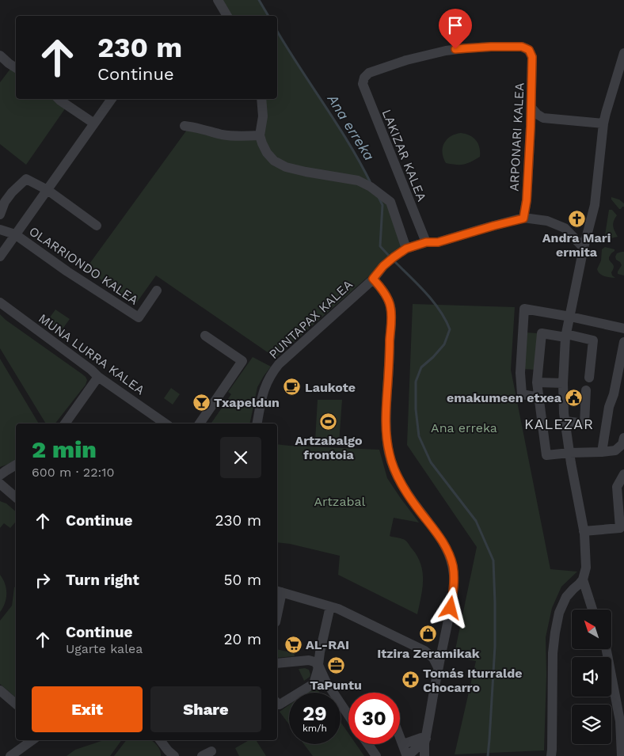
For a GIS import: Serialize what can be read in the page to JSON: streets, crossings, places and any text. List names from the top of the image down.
{
  "streets": {
    "street": [
      "ARPONARI KALEA",
      "LAKIZAR KALEA",
      "OLARRIONDO KALEA",
      "PUNTAPAX KALEA",
      "MUNA LURRA KALEA"
    ]
  },
  "crossings": [
    ["ARPONARI KALEA", "LAKIZAR KALEA"],
    ["ARPONARI KALEA", "PUNTAPAX KALEA"],
    ["LAKIZAR KALEA", "PUNTAPAX KALEA"]
  ],
  "districts": ["KALEZAR"],
  "water": ["Ana erreka"],
  "parks": ["Ana erreka", "Artzabal"],
  "places": {
    "church": ["Andra Mari ermita"],
    "cafe": ["Laukote"],
    "public building": ["emakumeen etxea"],
    "bar": ["Txapeldun"],
    "sports": ["Artzabalgo frontoia"],
    "shop": ["Itzira Zeramikak"],
    "supermarket": ["AL-RAI"],
    "office": ["TaPuntu"],
    "pharmacy": ["Tomás Iturralde Chocarro"]
  },
  "north": "top left",
  "page": {
    "turn": ["230 m", "Continue"],
    "heading": ["2 min", "600 m · 22:10"],
    "list": [
      {
        "name": "Continue",
        "value": "230 m"
      },
      {
        "name": "Turn right",
        "value": "50 m"
      },
      {
        "name": "Continue",
        "note": "Ugarte kalea",
        "value": "20 m"
      }
    ],
    "buttons": ["Exit", "Share"],
    "speed": "29 km/h",
    "limit": "30"
  }
}
